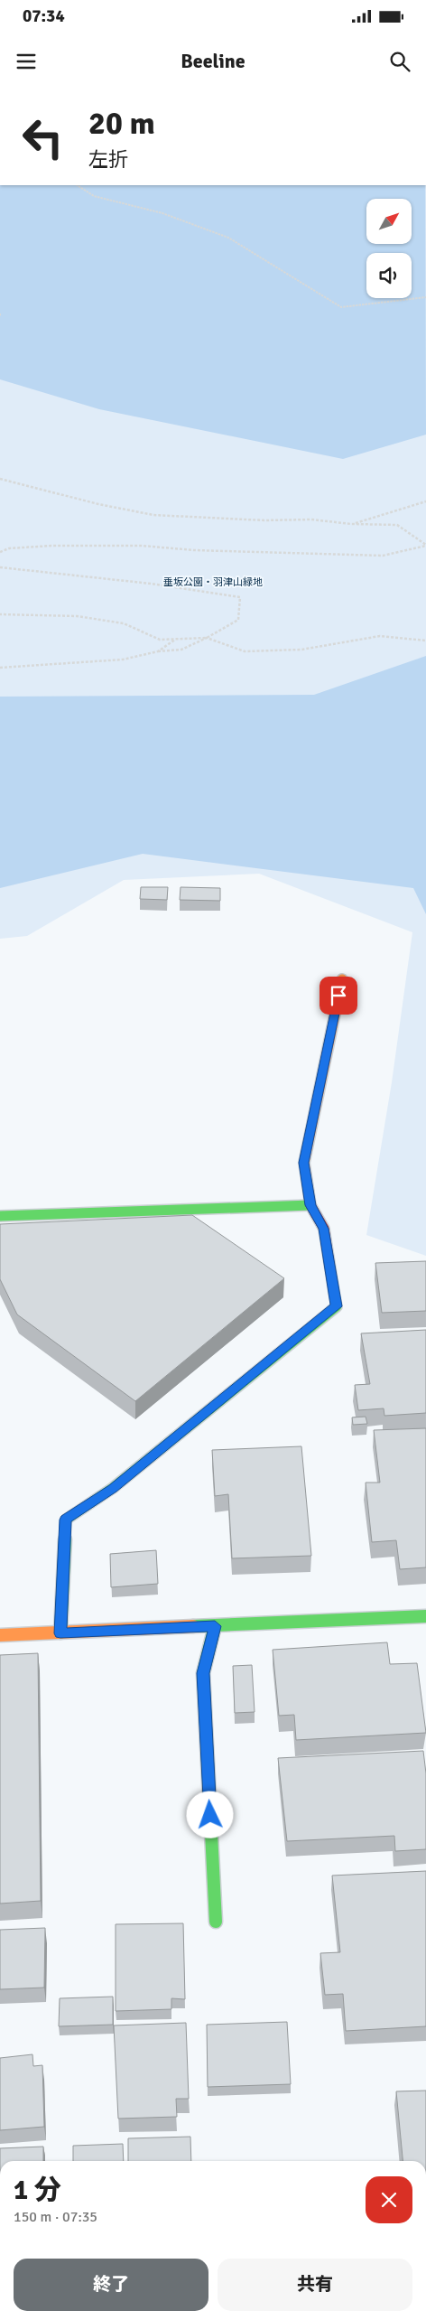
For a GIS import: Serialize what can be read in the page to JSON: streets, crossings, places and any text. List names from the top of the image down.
{
  "parks": ["垂坂公園・羽津山緑地"],
  "north": "top right",
  "page": {
    "status": "07:34",
    "header": "Beeline",
    "turn": ["20 m", "左折"],
    "heading": ["1 分", "150 m · 07:35"],
    "buttons": ["終了", "共有"]
  }
}
